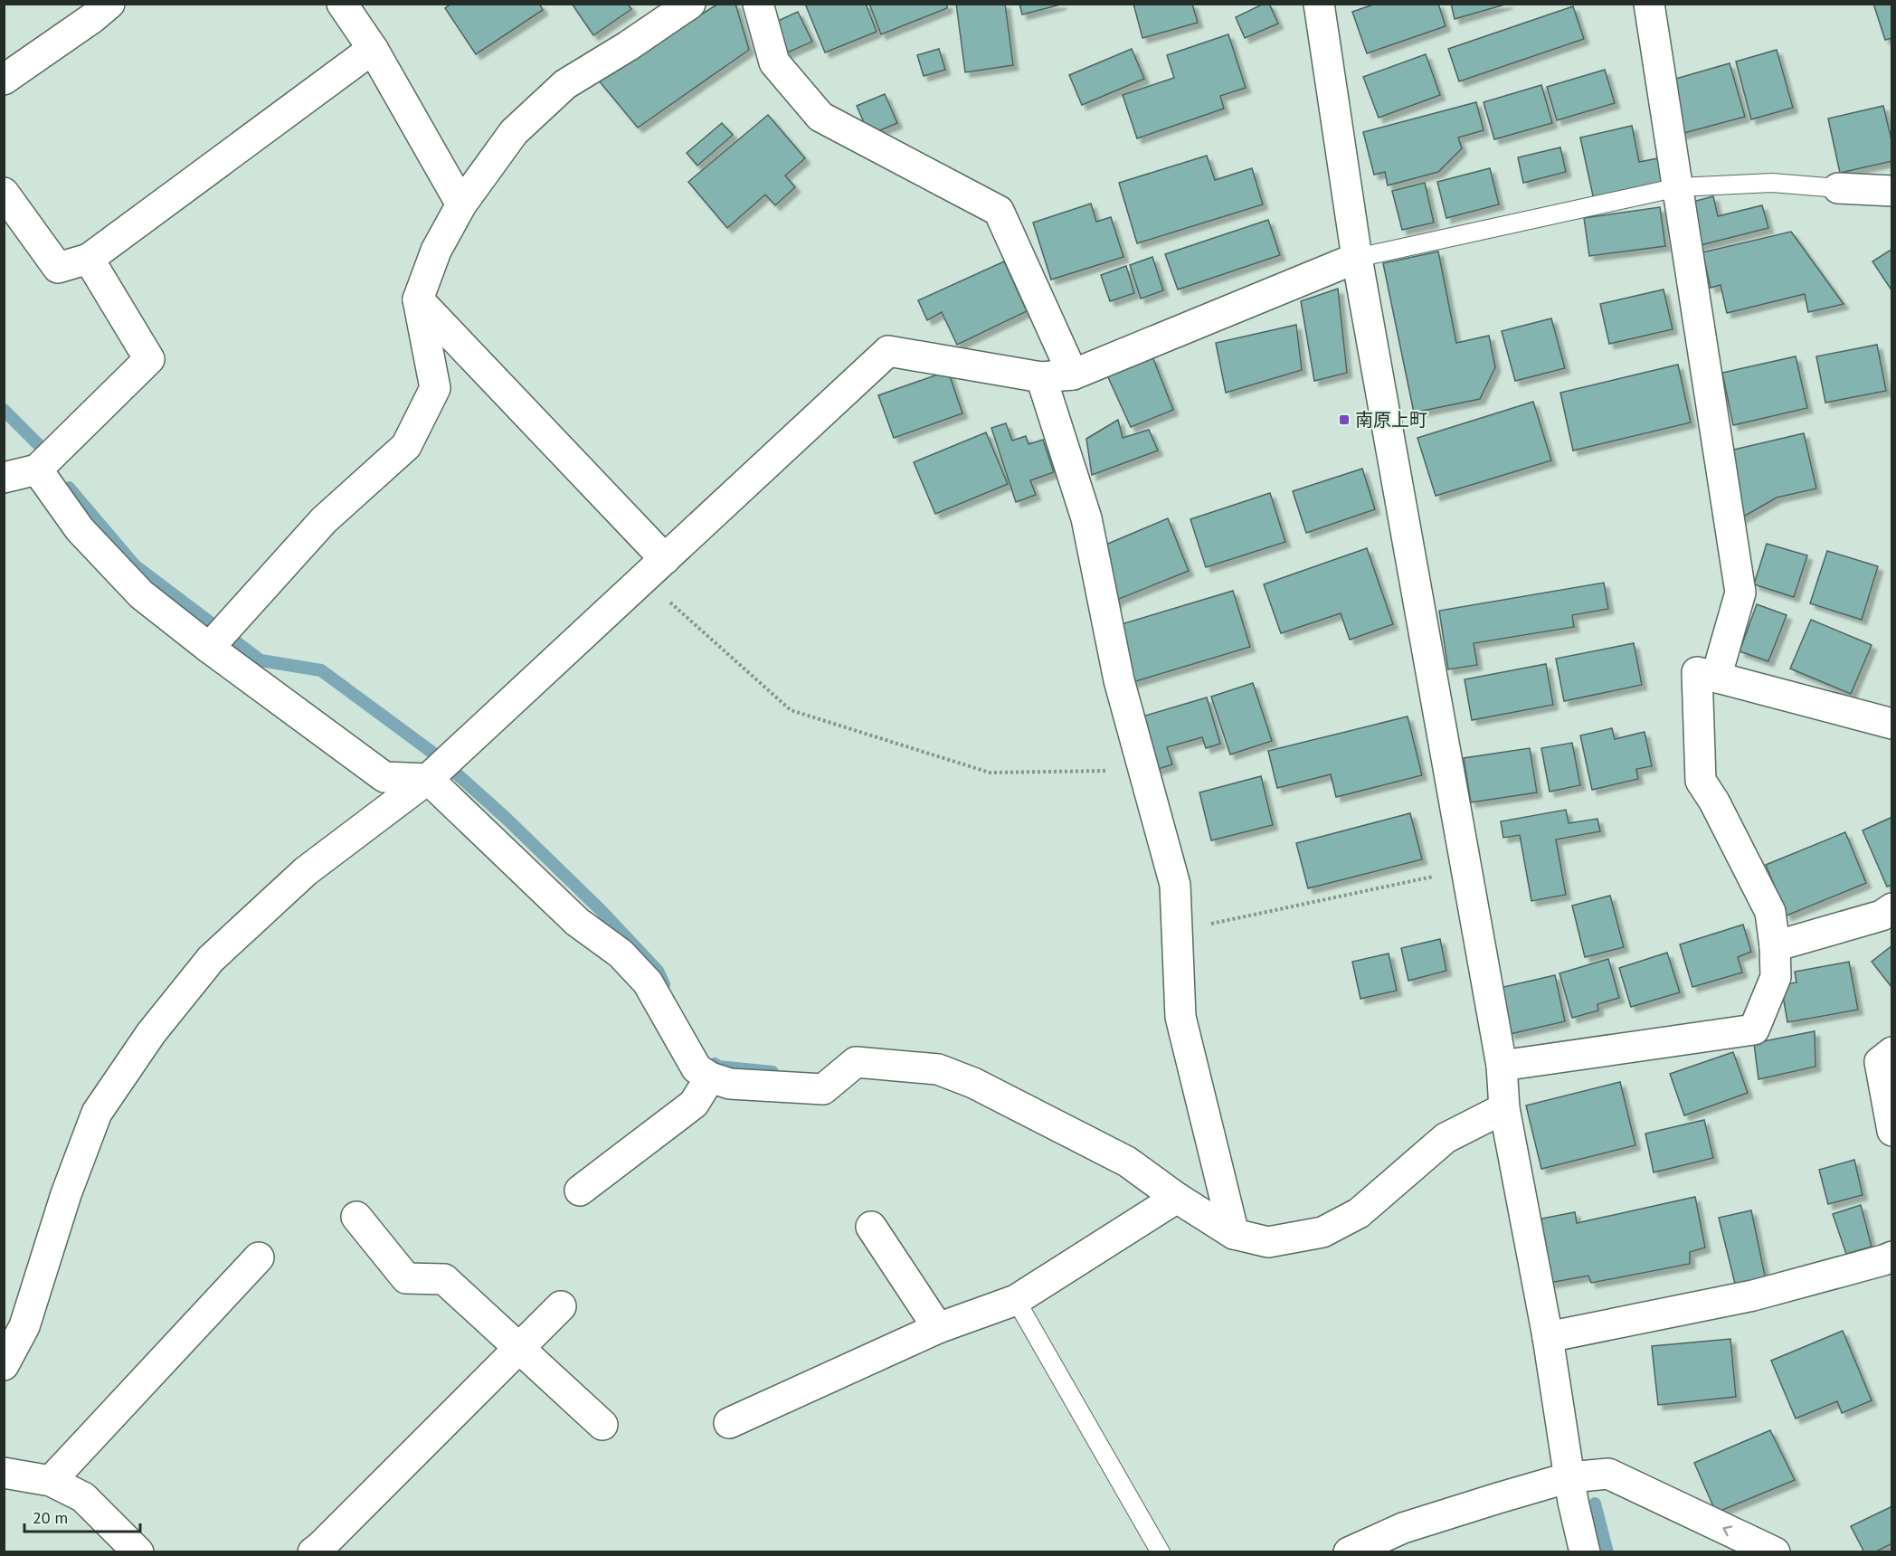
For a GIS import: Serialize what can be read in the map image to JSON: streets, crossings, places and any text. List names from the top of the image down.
{
  "places": {
    "transit": ["南原上町"]
  },
  "scale_bar": "20 m"
}
